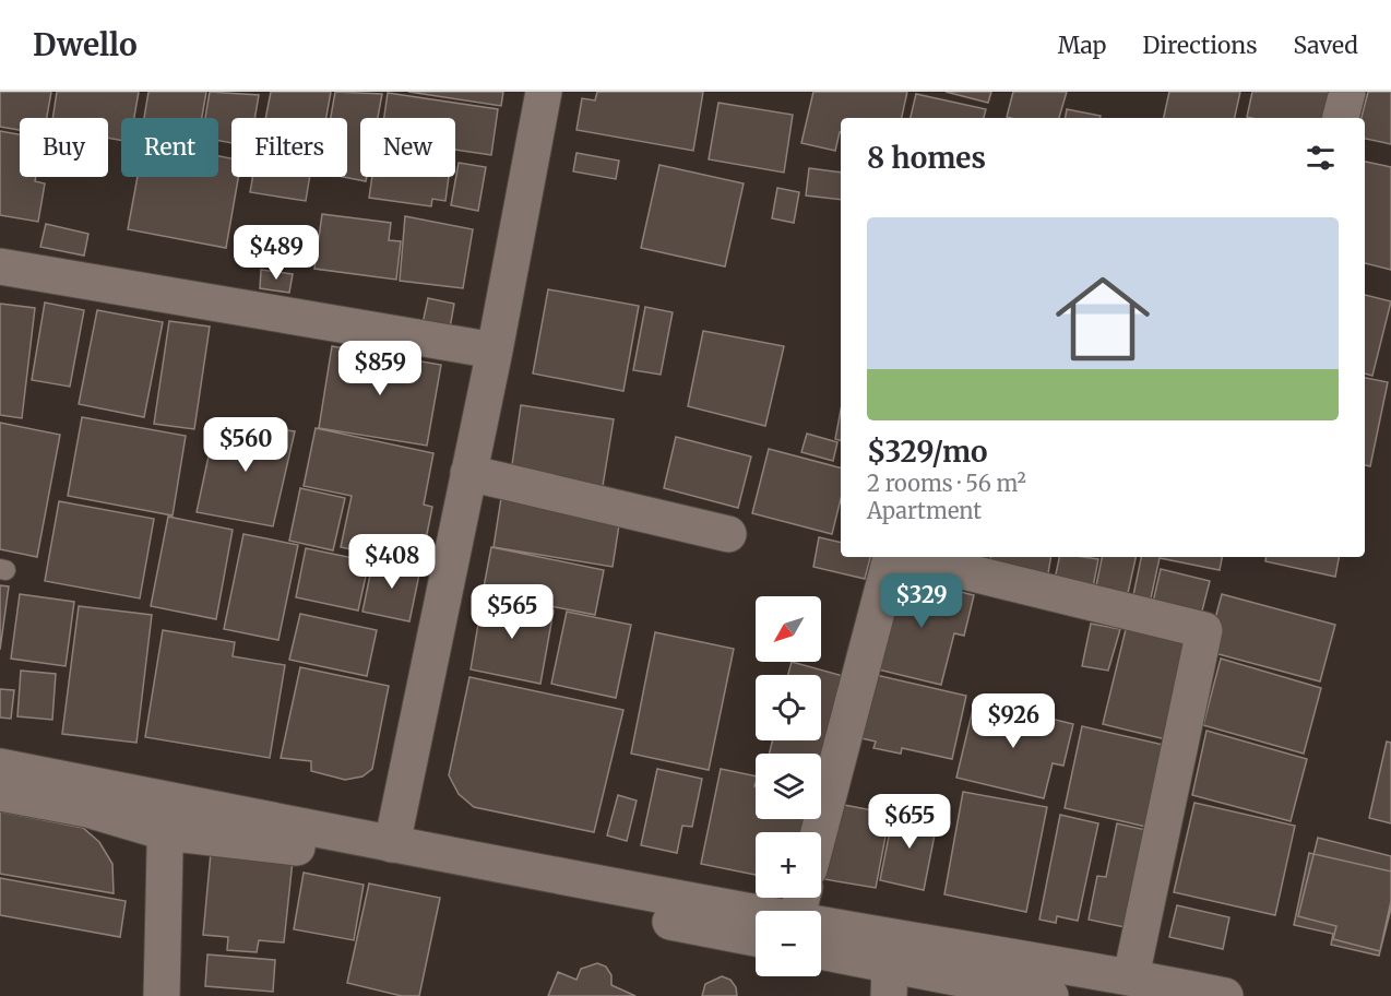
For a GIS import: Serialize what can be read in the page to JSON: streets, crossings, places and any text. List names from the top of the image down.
{
  "north": "bottom left",
  "page": {
    "header": "Dwello",
    "nav": ["Map", "Directions", "Saved"],
    "chip": [
      "Buy",
      "Rent",
      "Filters",
      "New"
    ],
    "heading": "8 homes",
    "list": [
      {
        "name": "$329/mo",
        "note": "2 rooms · 56 m² · Apartment"
      }
    ],
    "price": [
      "$489",
      "$859",
      "$560",
      "$408",
      "$329",
      "$565",
      "$926",
      "$655"
    ],
    "map_buttons": ["+", "−"]
  }
}
